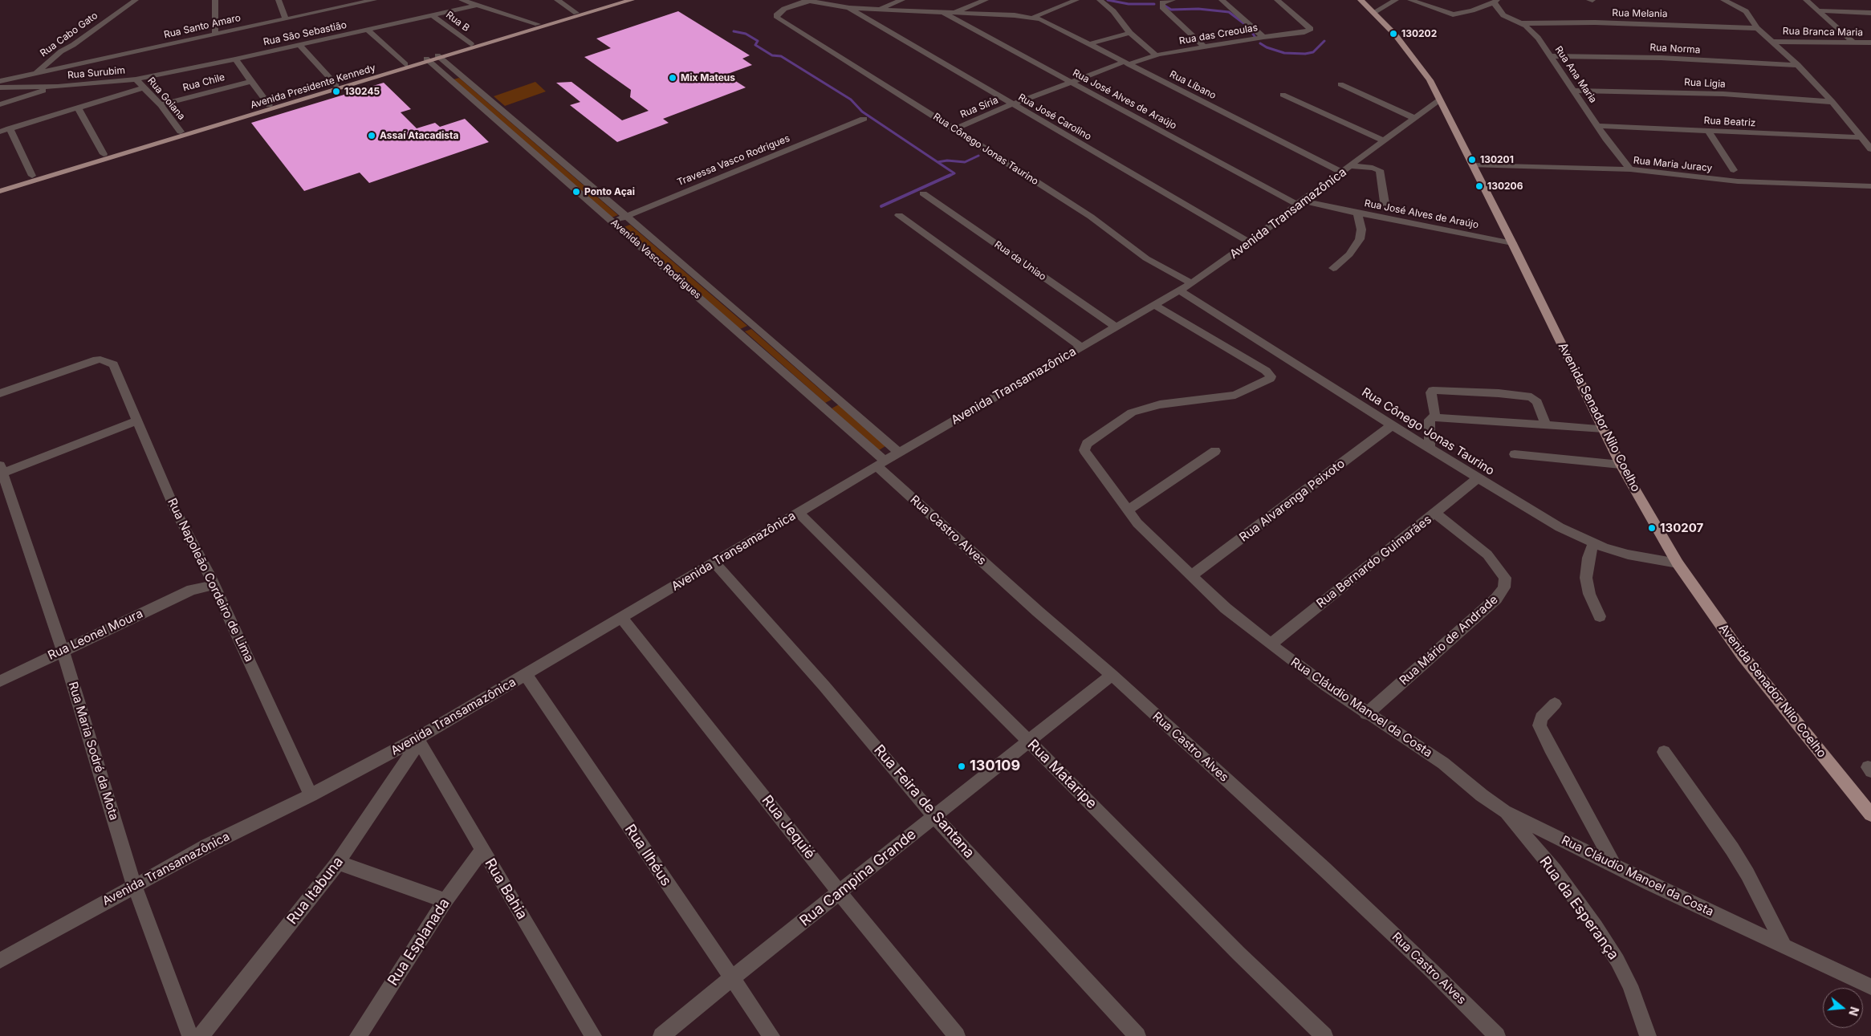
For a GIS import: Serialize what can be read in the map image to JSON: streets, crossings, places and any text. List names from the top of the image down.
{
  "streets": {
    "main road": ["Avenida Presidente Kennedy", "Avenida Senador Nilo Coelho"],
    "street": [
      "Rua Melania",
      "Rua B",
      "Rua Santo Amaro",
      "Rua Branca Maria",
      "Rua São Sebastião",
      "Rua Cabo Gato",
      "Rua das Creoulas",
      "Rua Norma",
      "Rua Surubim",
      "Rua Ana Maria",
      "Rua Chile",
      "Rua Ligia",
      "Rua Líbano",
      "Rua Goiana",
      "Rua José Alves de Araújo",
      "Rua Síria",
      "Rua José Carolino",
      "Rua Beatriz",
      "Rua Cônego Jonas Taurino",
      "Travessa Vasco Rodrigues",
      "Rua Maria Juracy",
      "Avenida Transamazônica",
      "Avenida Vasco Rodrigues",
      "Rua da Uniao",
      "Rua Alvarenga Peixoto",
      "Rua Castro Alves",
      "Rua Bernardo Guimarães",
      "Rua Napoleão Cordeiro de Lima",
      "Rua Leonel Moura",
      "Rua Mário de Andrade",
      "Rua Cláudio Manoel da Costa",
      "Rua Maria Sodré da Mota",
      "Rua Mataripe",
      "Rua Feira de Santana",
      "Rua Jequié",
      "Rua Ilhéus",
      "Rua Campina Grande",
      "Rua Bahia",
      "Rua Itabuna",
      "Rua da Esperança",
      "Rua Esplanada"
    ]
  },
  "crossings": [
    ["Rua Melania", "Rua Ana Maria"],
    ["Rua B", "Rua São Sebastião"],
    ["Rua B", "Avenida Presidente Kennedy"],
    ["Rua Santo Amaro", "Rua Cabo Gato"],
    ["Rua São Sebastião", "Rua Surubim"],
    ["Rua São Sebastião", "Rua Goiana"],
    ["Rua das Creoulas", "Rua Líbano"],
    ["Rua das Creoulas", "Rua Síria"],
    ["Rua Norma", "Rua Ana Maria"],
    ["Rua Surubim", "Rua Goiana"],
    ["Rua Ana Maria", "Rua Ligia"],
    ["Rua Ana Maria", "Rua Beatriz"],
    ["Rua Ana Maria", "Rua Maria Juracy"],
    ["Rua Chile", "Rua Goiana"],
    ["Rua Líbano", "Rua Síria"],
    ["Rua Líbano", "Avenida Transamazônica"],
    ["Avenida Presidente Kennedy", "Rua Goiana"],
    ["Avenida Presidente Kennedy", "Avenida Vasco Rodrigues"],
    ["Rua José Alves de Araújo", "Rua Síria"],
    ["Rua José Alves de Araújo", "Avenida Transamazônica"],
    ["Rua José Alves de Araújo", "Avenida Senador Nilo Coelho"],
    ["Rua Síria", "Rua José Carolino"],
    ["Rua Síria", "Rua Cônego Jonas Taurino"],
    ["Rua José Carolino", "Avenida Transamazônica"],
    ["Rua Cônego Jonas Taurino", "Avenida Transamazônica"],
    ["Rua Cônego Jonas Taurino", "Avenida Senador Nilo Coelho"],
    ["Rua Cônego Jonas Taurino", "Rua Alvarenga Peixoto"],
    ["Rua Cônego Jonas Taurino", "Rua Bernardo Guimarães"],
    ["Travessa Vasco Rodrigues", "Avenida Vasco Rodrigues"],
    ["Rua Maria Juracy", "Avenida Senador Nilo Coelho"],
    ["Avenida Transamazônica", "Avenida Vasco Rodrigues"],
    ["Avenida Transamazônica", "Rua da Uniao"],
    ["Avenida Transamazônica", "Avenida Senador Nilo Coelho"],
    ["Avenida Transamazônica", "Rua Castro Alves"],
    ["Avenida Transamazônica", "Rua Napoleão Cordeiro de Lima"],
    ["Avenida Transamazônica", "Rua Cláudio Manoel da Costa"],
    ["Avenida Transamazônica", "Rua Maria Sodré da Mota"],
    ["Avenida Transamazônica", "Rua Mataripe"],
    ["Avenida Transamazônica", "Rua Feira de Santana"],
    ["Avenida Transamazônica", "Rua Jequié"],
    ["Avenida Transamazônica", "Rua Ilhéus"],
    ["Avenida Transamazônica", "Rua Bahia"],
    ["Avenida Transamazônica", "Rua Itabuna"],
    ["Avenida Vasco Rodrigues", "Rua Castro Alves"],
    ["Rua Alvarenga Peixoto", "Rua Cláudio Manoel da Costa"],
    ["Rua Castro Alves", "Rua Campina Grande"],
    ["Rua Bernardo Guimarães", "Rua Mário de Andrade"],
    ["Rua Bernardo Guimarães", "Rua Cláudio Manoel da Costa"],
    ["Rua Napoleão Cordeiro de Lima", "Rua Leonel Moura"],
    ["Rua Leonel Moura", "Rua Maria Sodré da Mota"],
    ["Rua Mário de Andrade", "Rua Cláudio Manoel da Costa"],
    ["Rua Cláudio Manoel da Costa", "Rua da Esperança"],
    ["Rua Mataripe", "Rua Campina Grande"],
    ["Rua Feira de Santana", "Rua Campina Grande"],
    ["Rua Jequié", "Rua Campina Grande"],
    ["Rua Ilhéus", "Rua Campina Grande"],
    ["Rua Bahia", "Rua Itabuna"],
    ["Rua Bahia", "Rua Esplanada"]
  ],
  "places": [
    "130202",
    "Mix Mateus",
    "130245",
    "Assaí Atacadista",
    "130201",
    "130206",
    "Ponto Açai",
    "130207",
    "130109"
  ],
  "north": "right"
}
